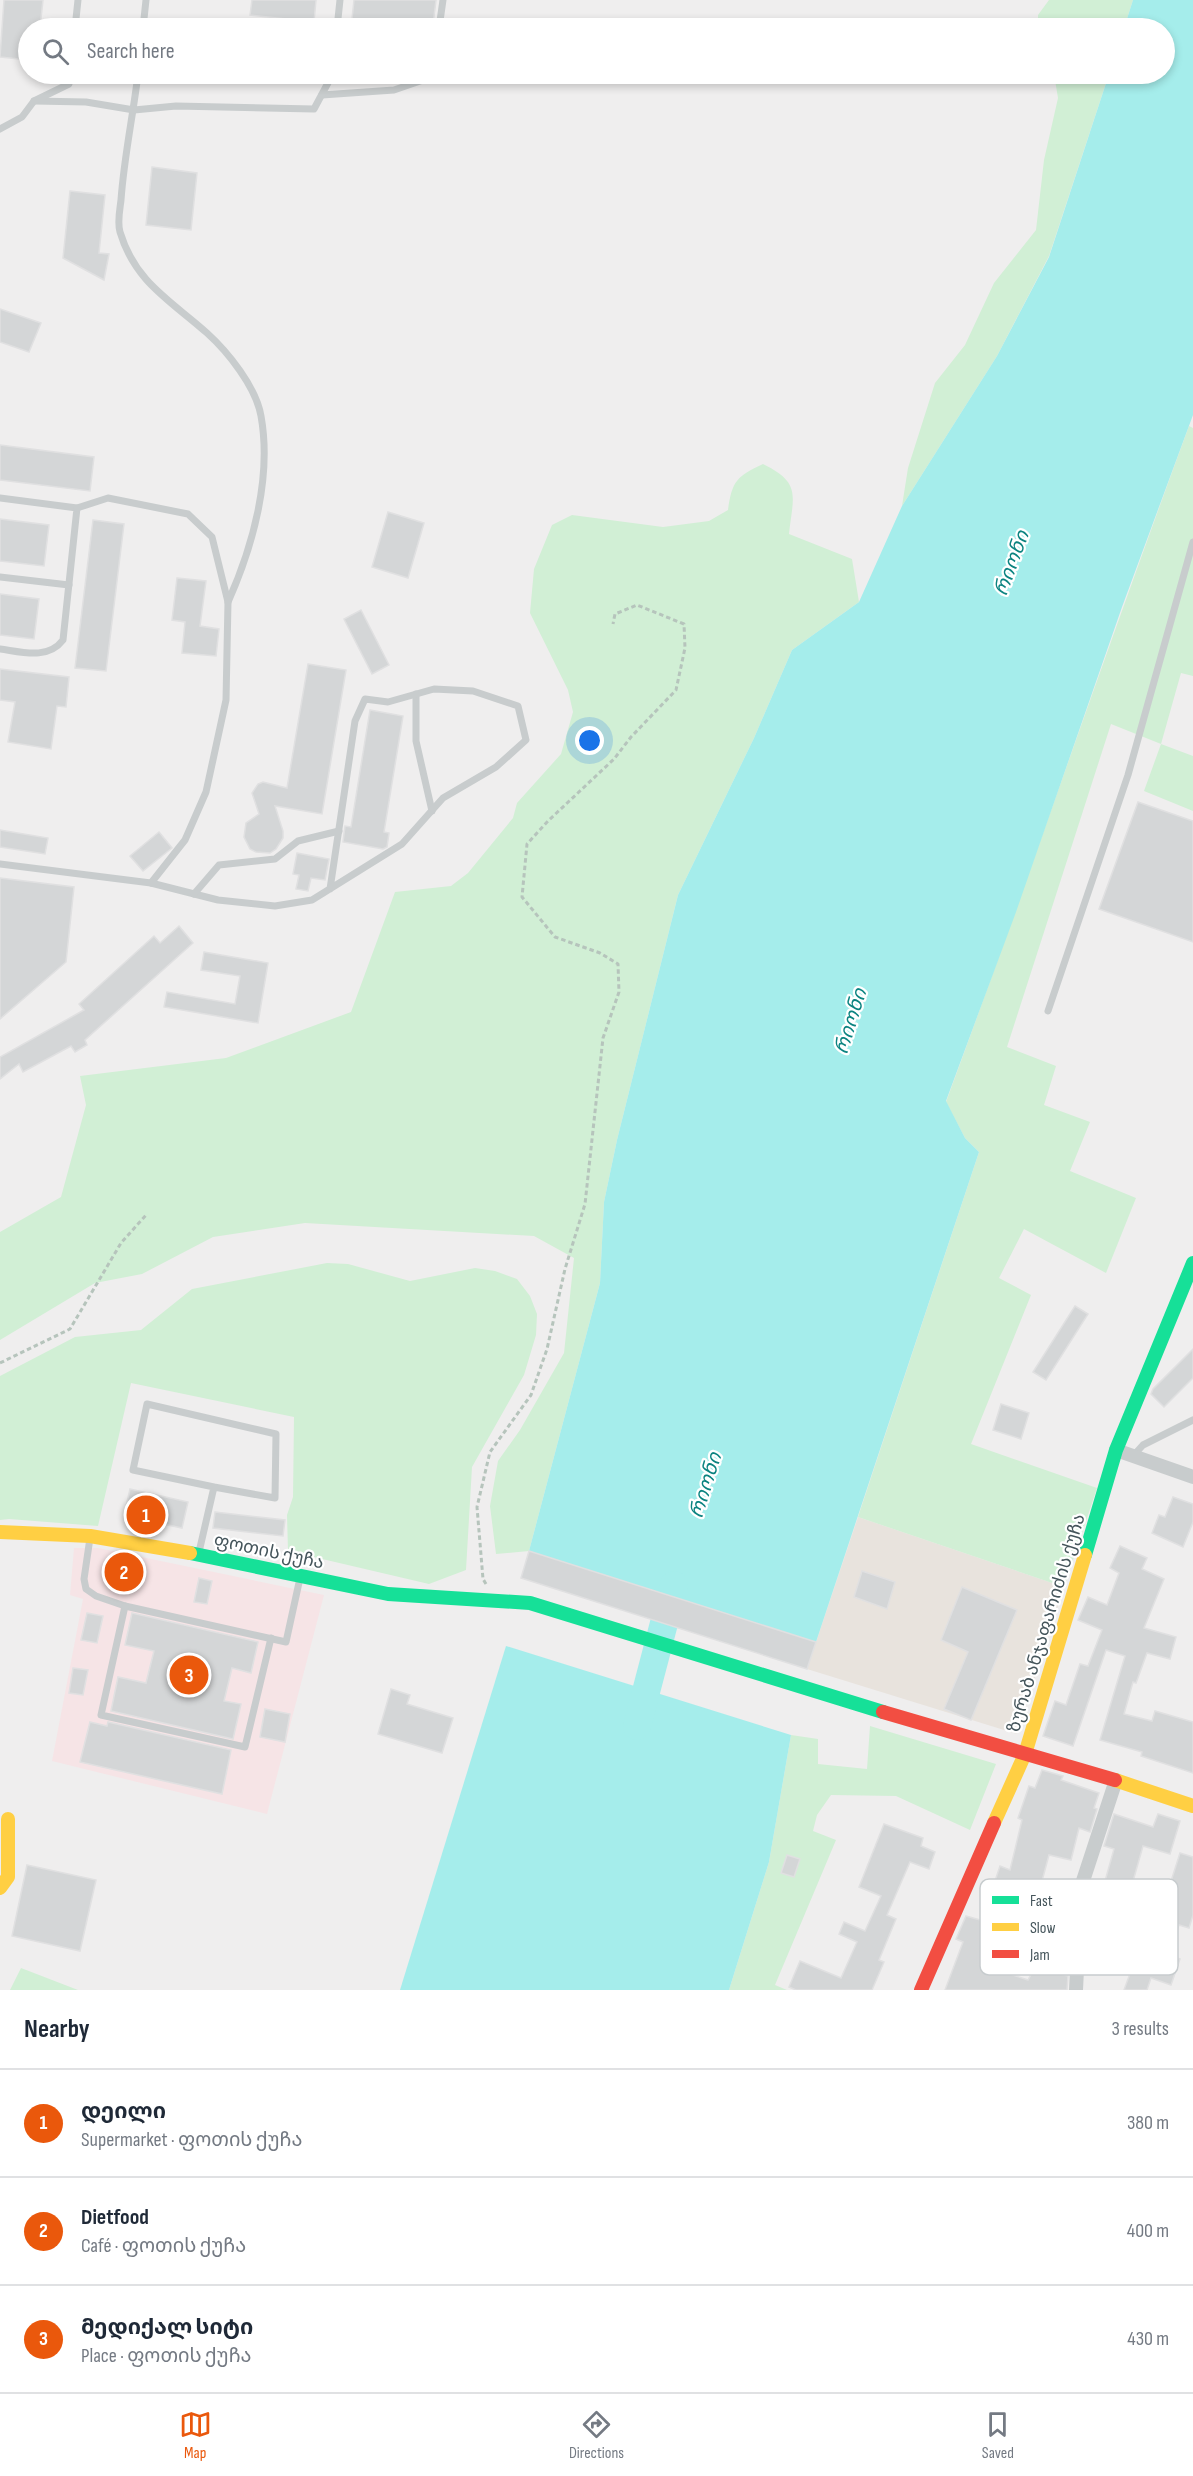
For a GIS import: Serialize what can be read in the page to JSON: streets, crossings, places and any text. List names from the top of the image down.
{
  "streets": {
    "street": ["ფოთის ქუჩა", "ზურაბ ანჯაფარიძის ქუჩა"]
  },
  "crossings": [
    ["ფოთის ქუჩა", "ზურაბ ანჯაფარიძის ქუჩა"]
  ],
  "water": ["რიონი"],
  "legend": ["Fast", "Slow", "Jam"],
  "page": {
    "search": "Search here",
    "pins": ["1", "2", "3"],
    "heading": ["Nearby", "3 results"],
    "list": [
      {
        "mark": "1",
        "name": "დეილი",
        "note": "Supermarket · ფოთის ქუჩა",
        "value": "380 m"
      },
      {
        "mark": "2",
        "name": "Dietfood",
        "note": "Café · ფოთის ქუჩა",
        "value": "400 m"
      },
      {
        "mark": "3",
        "name": "მედიქალ სიტი",
        "note": "Place · ფოთის ქუჩა",
        "value": "430 m"
      }
    ],
    "nav": ["Map", "Directions", "Saved"]
  }
}
